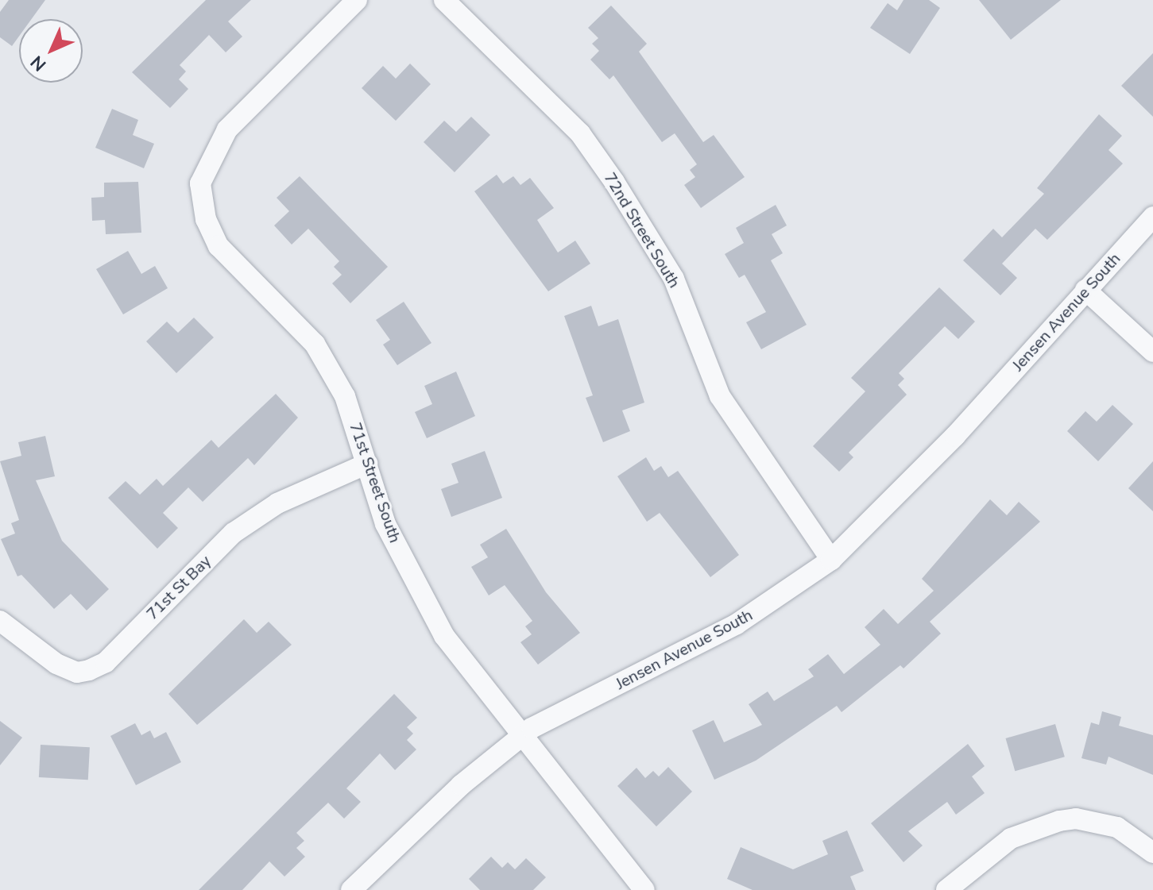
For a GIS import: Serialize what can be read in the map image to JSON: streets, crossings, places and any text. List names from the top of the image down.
{
  "streets": {
    "street": [
      "72nd Street South",
      "Jensen Avenue South",
      "71st Street South",
      "71st St Bay"
    ]
  },
  "crossings": [
    ["72nd Street South", "Jensen Avenue South"],
    ["Jensen Avenue South", "71st Street South"],
    ["71st Street South", "71st St Bay"]
  ],
  "north": "bottom left"
}
